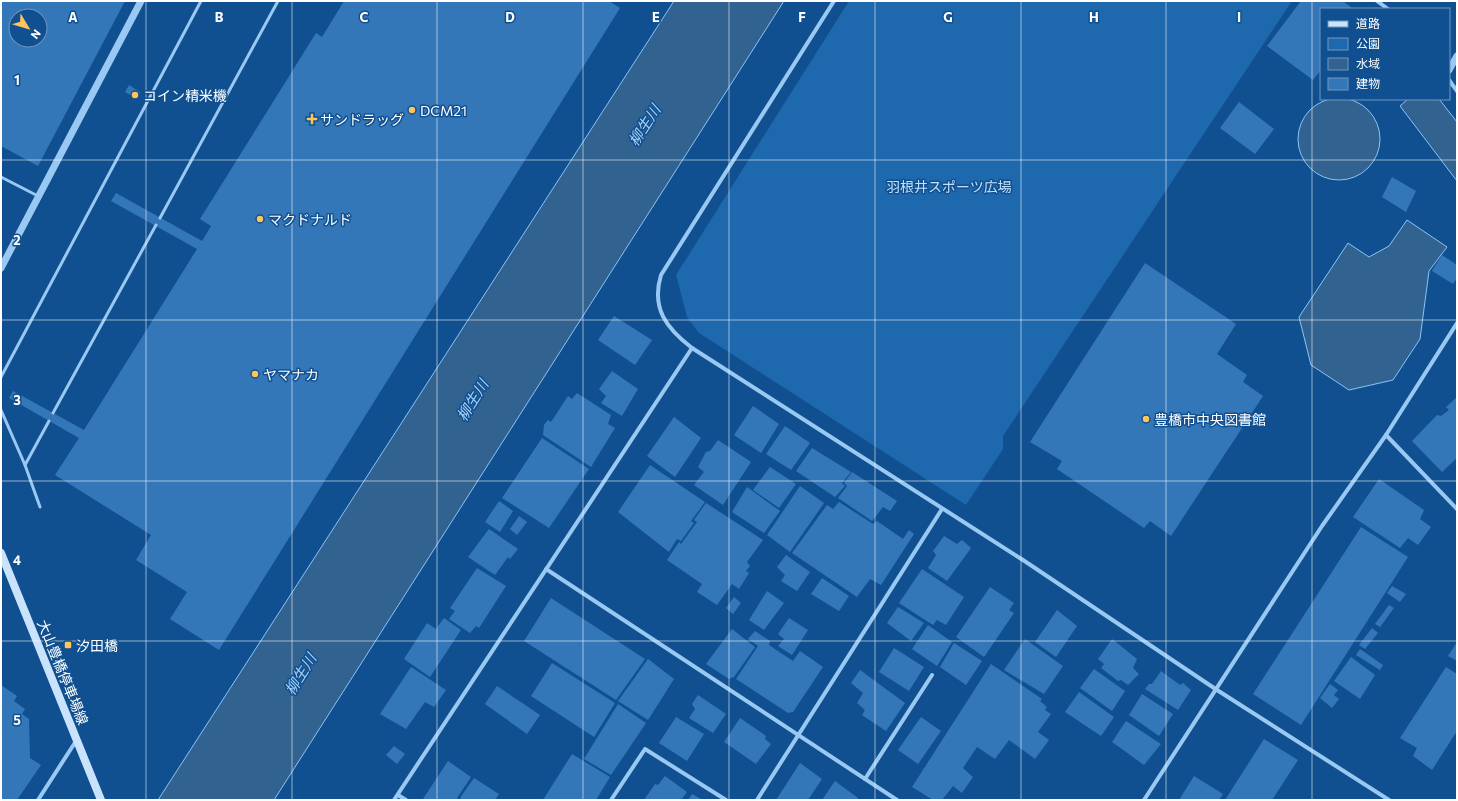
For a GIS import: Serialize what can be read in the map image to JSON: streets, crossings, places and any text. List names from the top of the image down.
{
  "streets": {
    "main road": ["大山豊橋停車場線"]
  },
  "water": ["柳生川"],
  "parks": ["羽根井スポーツ広場"],
  "places": {
    "other": [
      "コイン精米機",
      "DCM21",
      "マクドナルド",
      "ヤマナカ",
      "豊橋市中央図書館"
    ],
    "health": ["サンドラッグ"],
    "transit": ["汐田橋"]
  },
  "legend": [
    "道路",
    "公園",
    "水域",
    "建物"
  ],
  "north": "bottom right",
  "grid": {
    "columns": [
      "A",
      "B",
      "C",
      "D",
      "E",
      "F",
      "G",
      "H",
      "I"
    ],
    "rows": [
      "1",
      "2",
      "3",
      "4",
      "5"
    ]
  }
}
